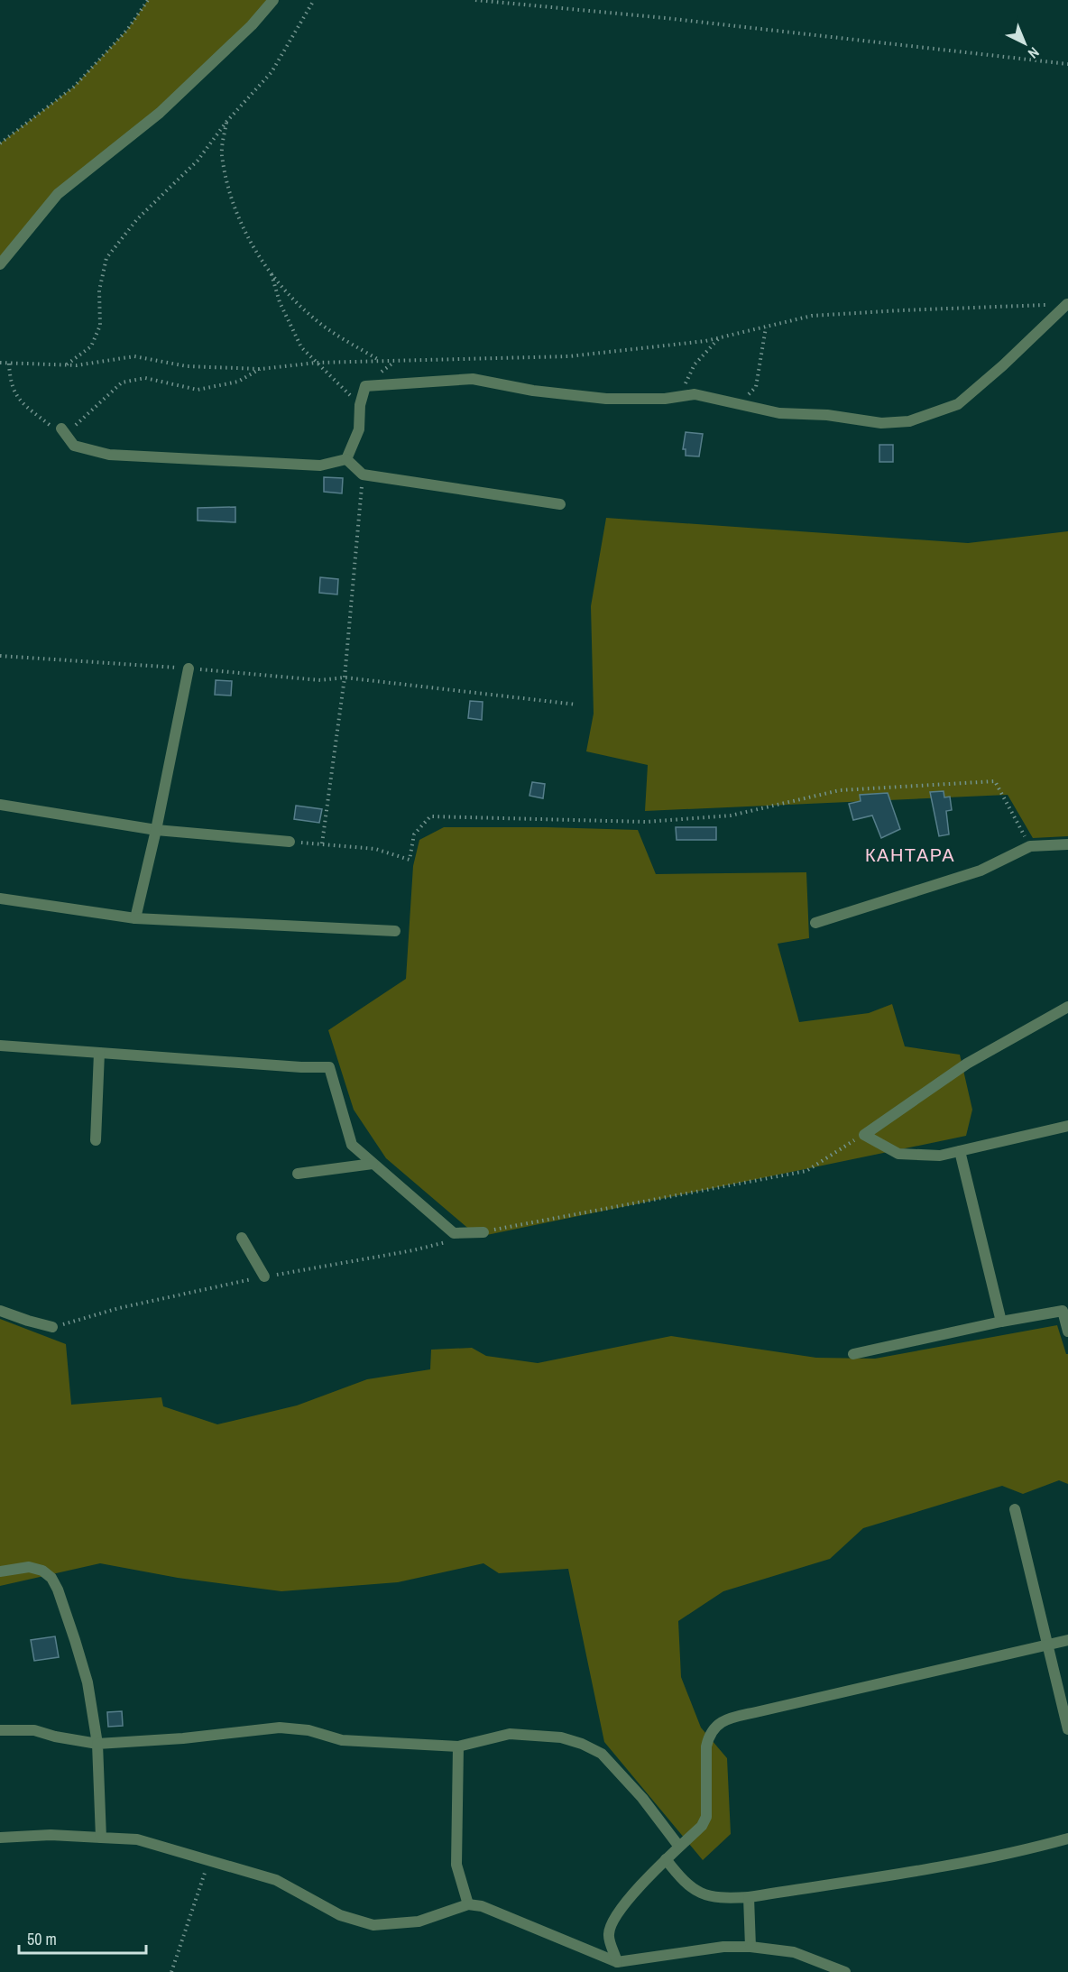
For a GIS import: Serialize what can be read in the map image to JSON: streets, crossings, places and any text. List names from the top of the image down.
{
  "districts": ["КАНТАРА"],
  "scale_bar": "50 m",
  "north": "bottom right"
}
